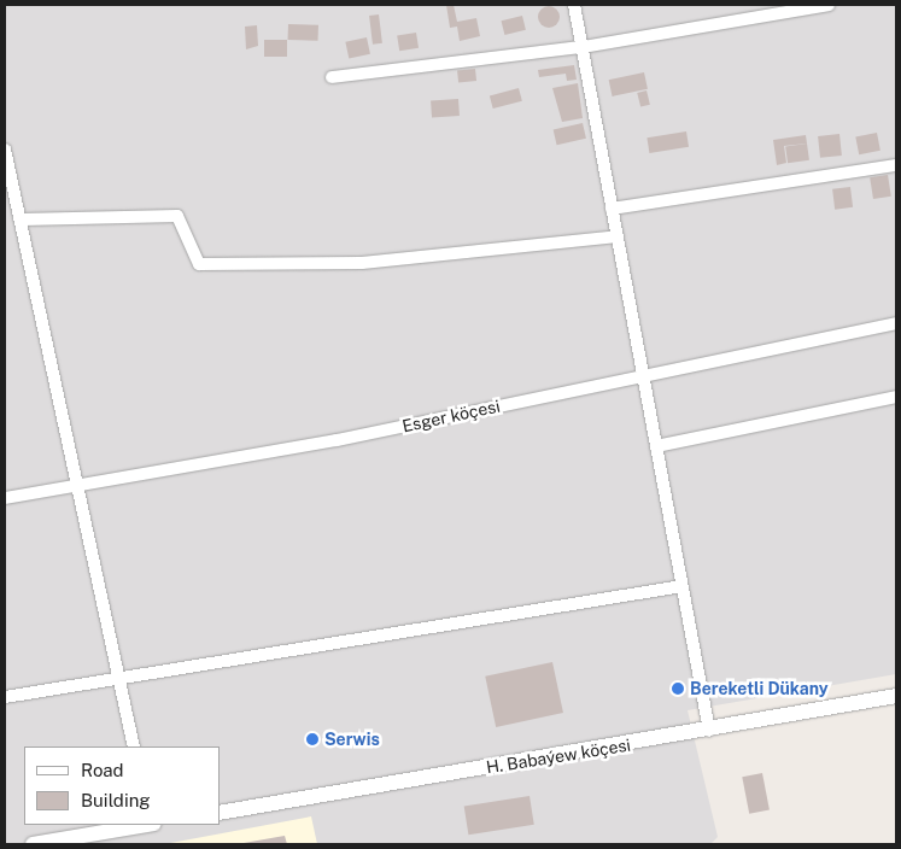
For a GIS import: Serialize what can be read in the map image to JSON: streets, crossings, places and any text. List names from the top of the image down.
{
  "streets": {
    "street": ["Esger köçesi", "H. Babaýew köçesi"]
  },
  "places": ["Bereketli Dükany", "Serwis"],
  "legend": ["Road", "Building"]
}
